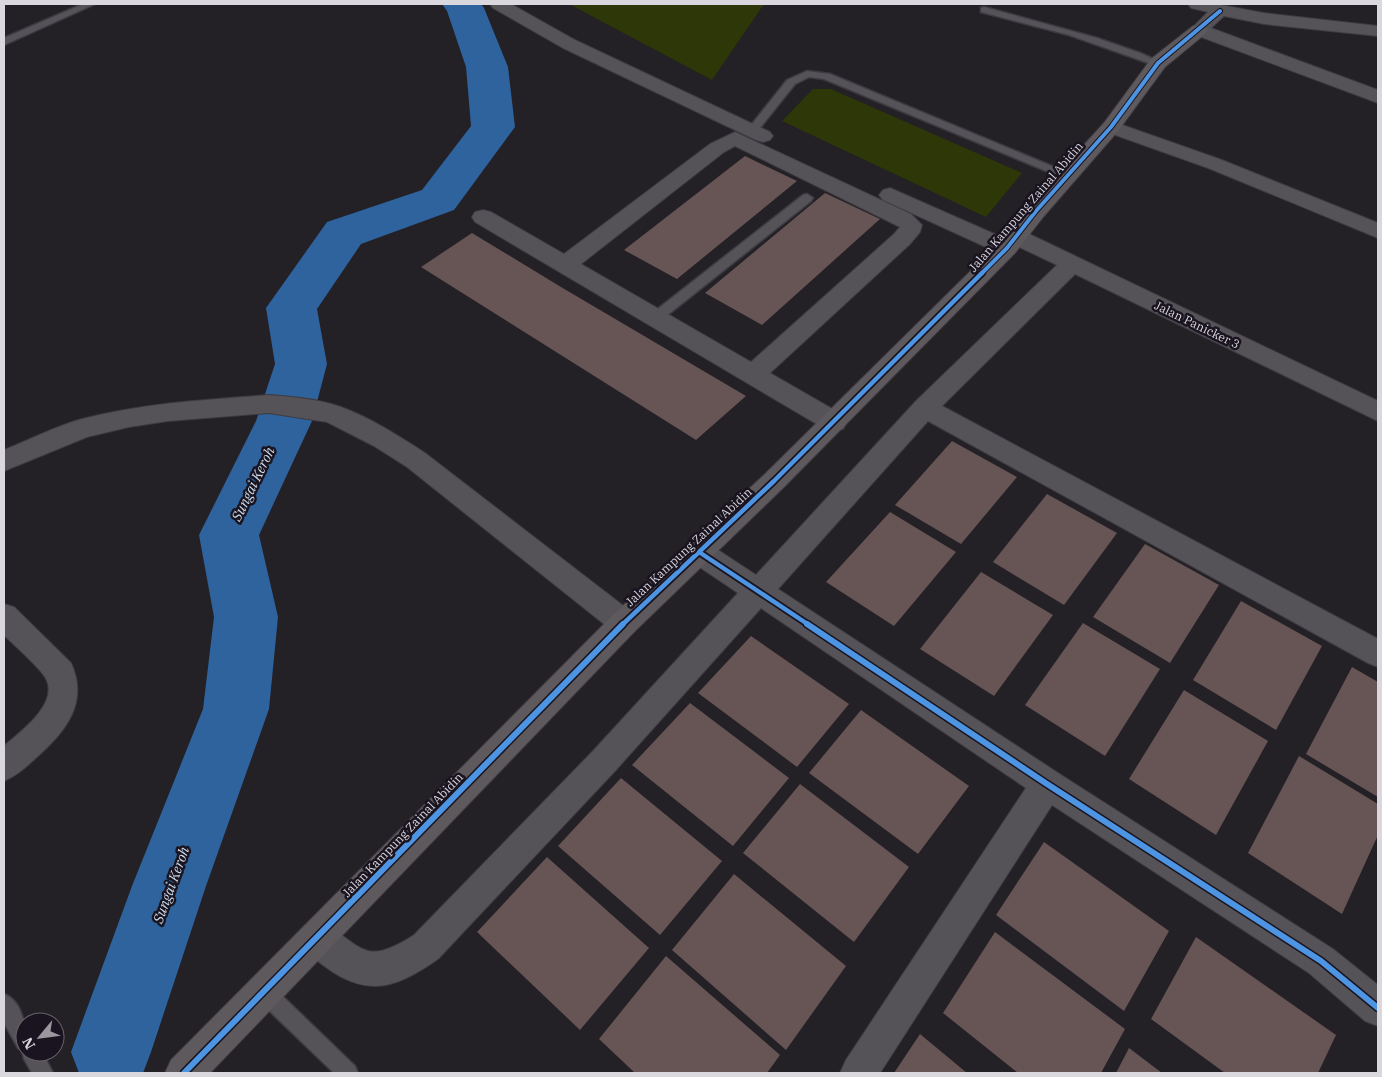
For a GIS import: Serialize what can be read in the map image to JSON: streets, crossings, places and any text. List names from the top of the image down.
{
  "streets": {
    "street": ["Jalan Kampung Zainal Abidin", "Jalan Panicker 3"]
  },
  "crossings": [
    ["Jalan Kampung Zainal Abidin", "Jalan Panicker 3"]
  ],
  "water": ["Sungai Keroh"],
  "north": "bottom left"
}
